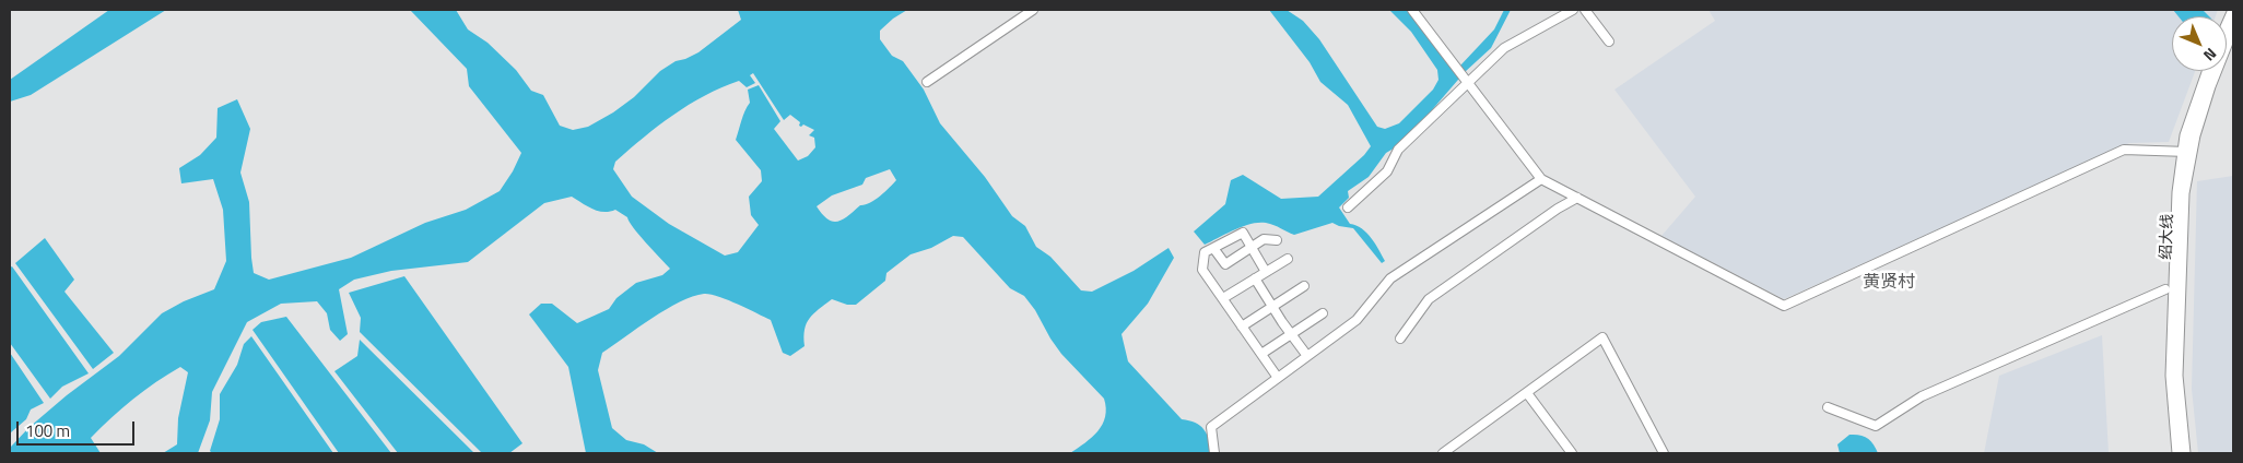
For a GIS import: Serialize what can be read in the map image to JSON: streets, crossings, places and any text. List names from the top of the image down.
{
  "streets": {
    "main road": ["绍大线"]
  },
  "districts": ["黄贤村"],
  "scale_bar": "100 m",
  "north": "bottom right"
}
